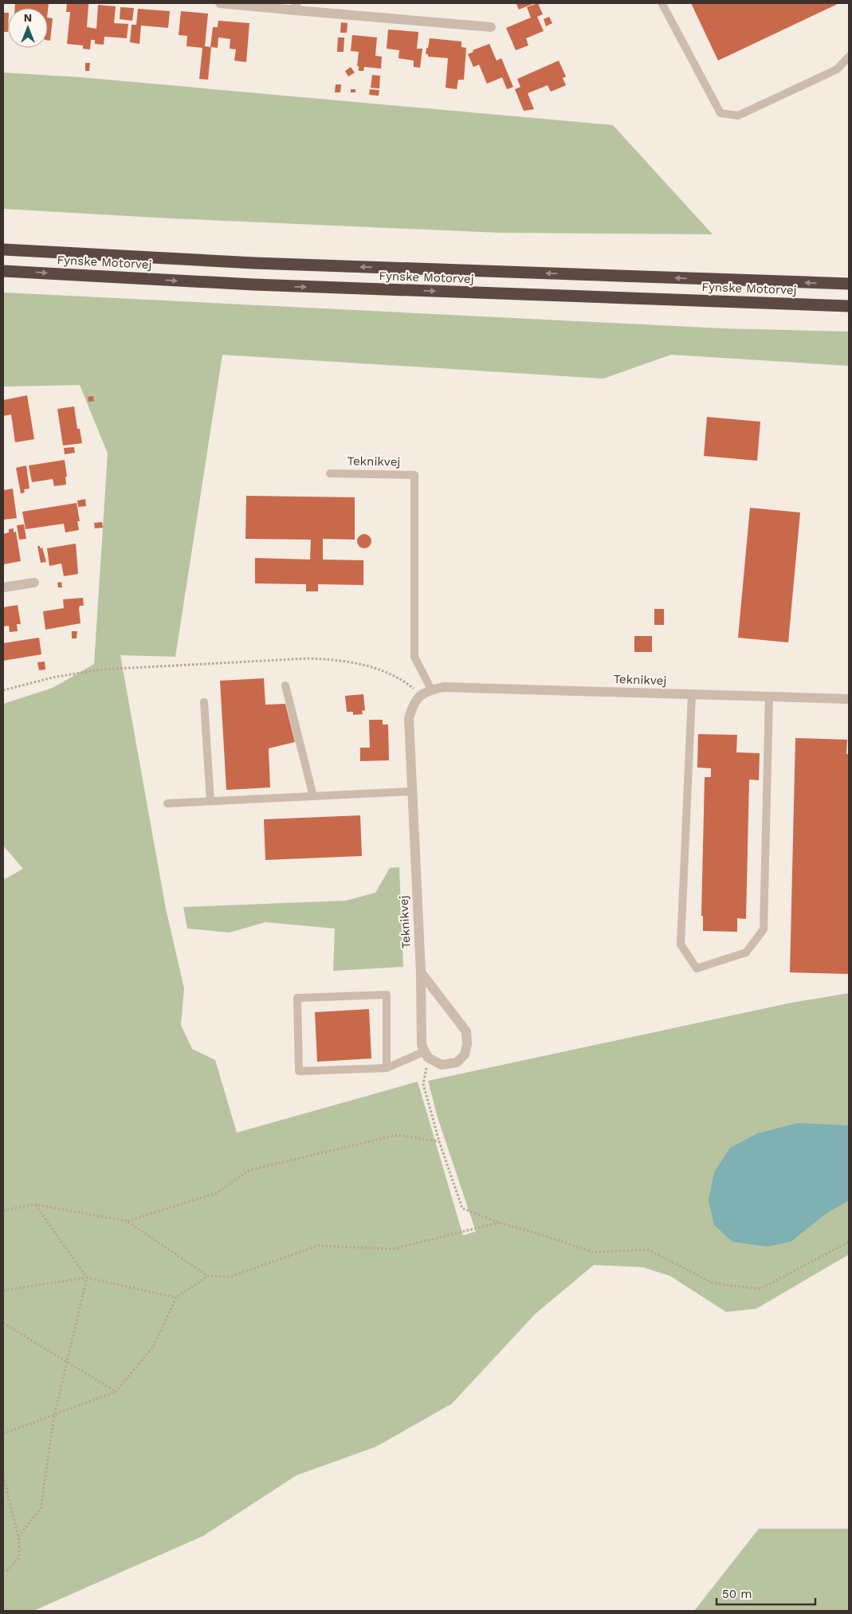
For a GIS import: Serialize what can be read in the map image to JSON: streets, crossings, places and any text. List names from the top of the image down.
{
  "streets": {
    "highway": ["Fynske Motorvej"],
    "street": ["Teknikvej"]
  },
  "scale_bar": "50 m",
  "north": "top"
}
